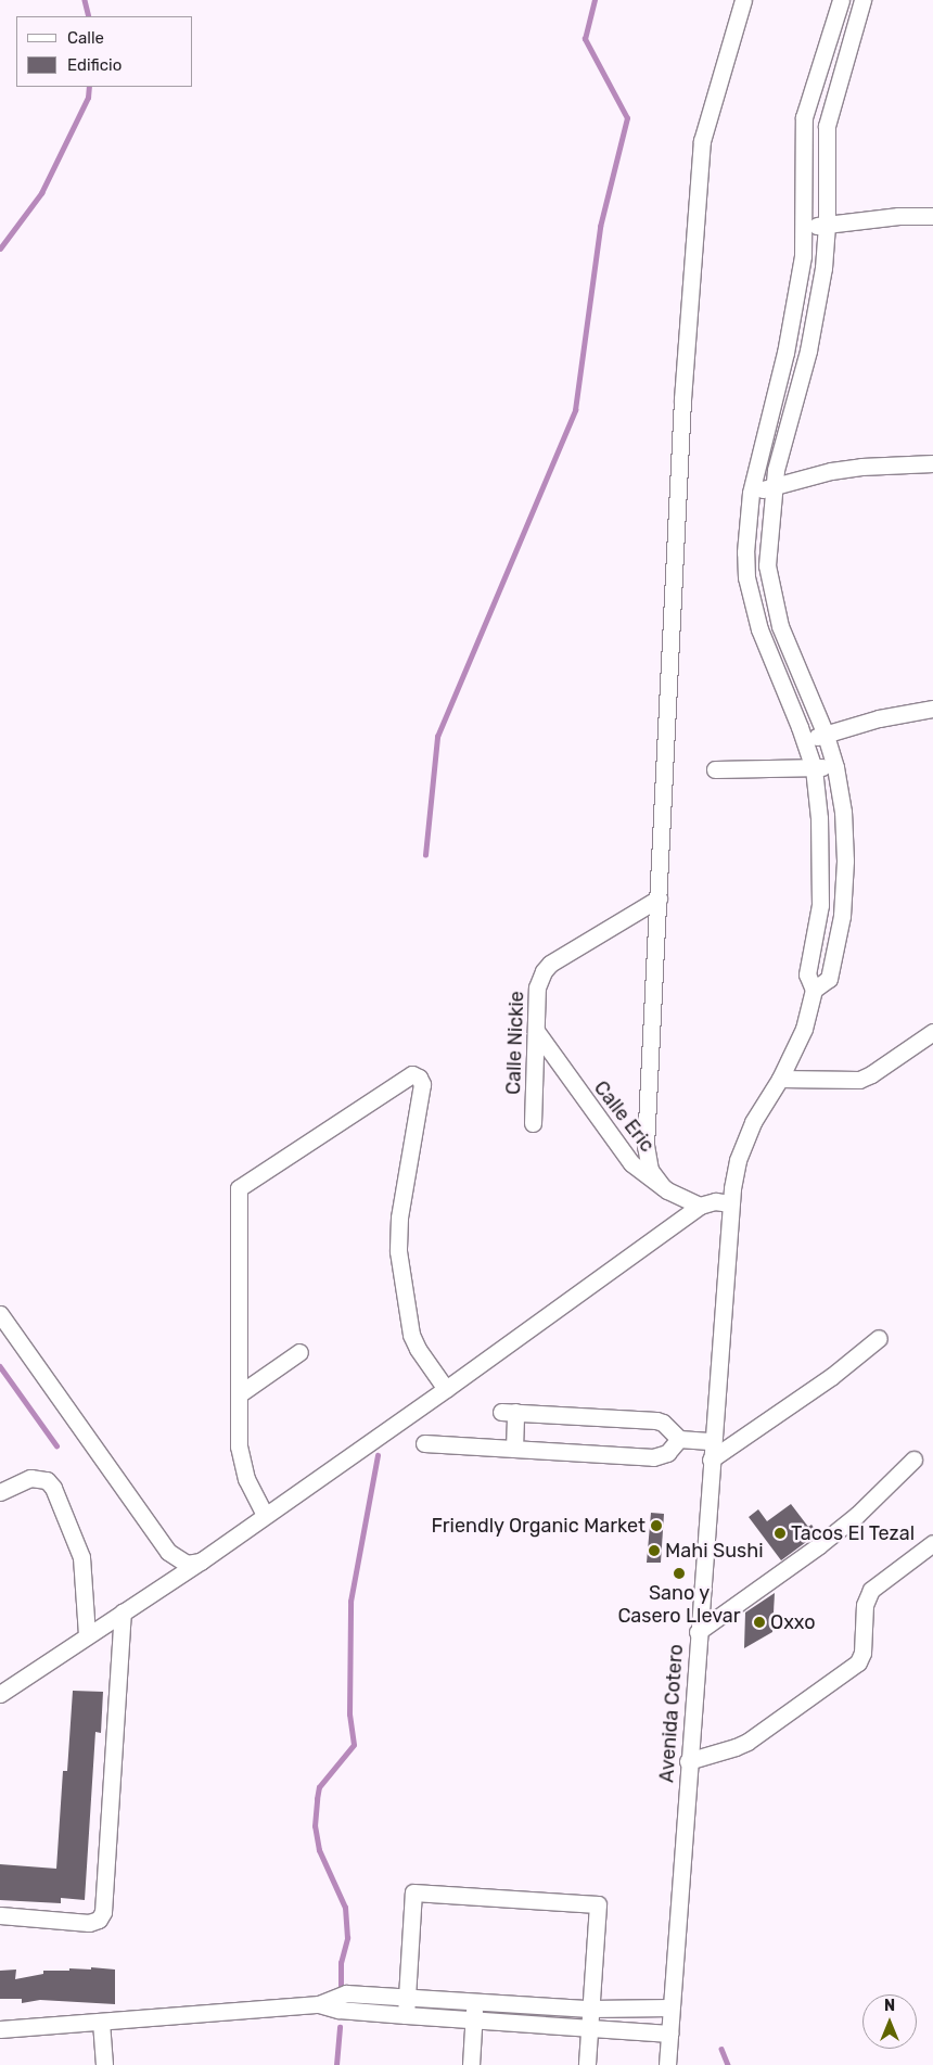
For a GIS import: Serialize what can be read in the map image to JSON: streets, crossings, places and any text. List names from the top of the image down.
{
  "streets": {
    "street": ["Calle Nickie", "Calle Eric", "Avenida Cotero"]
  },
  "crossings": [
    ["Calle Nickie", "Calle Eric"]
  ],
  "places": [
    "Friendly Organic Market",
    "Tacos El Tezal",
    "Mahi Sushi",
    "Sano y Casero Llevar",
    "Oxxo"
  ],
  "legend": ["Calle", "Edificio"],
  "north": "top"
}
